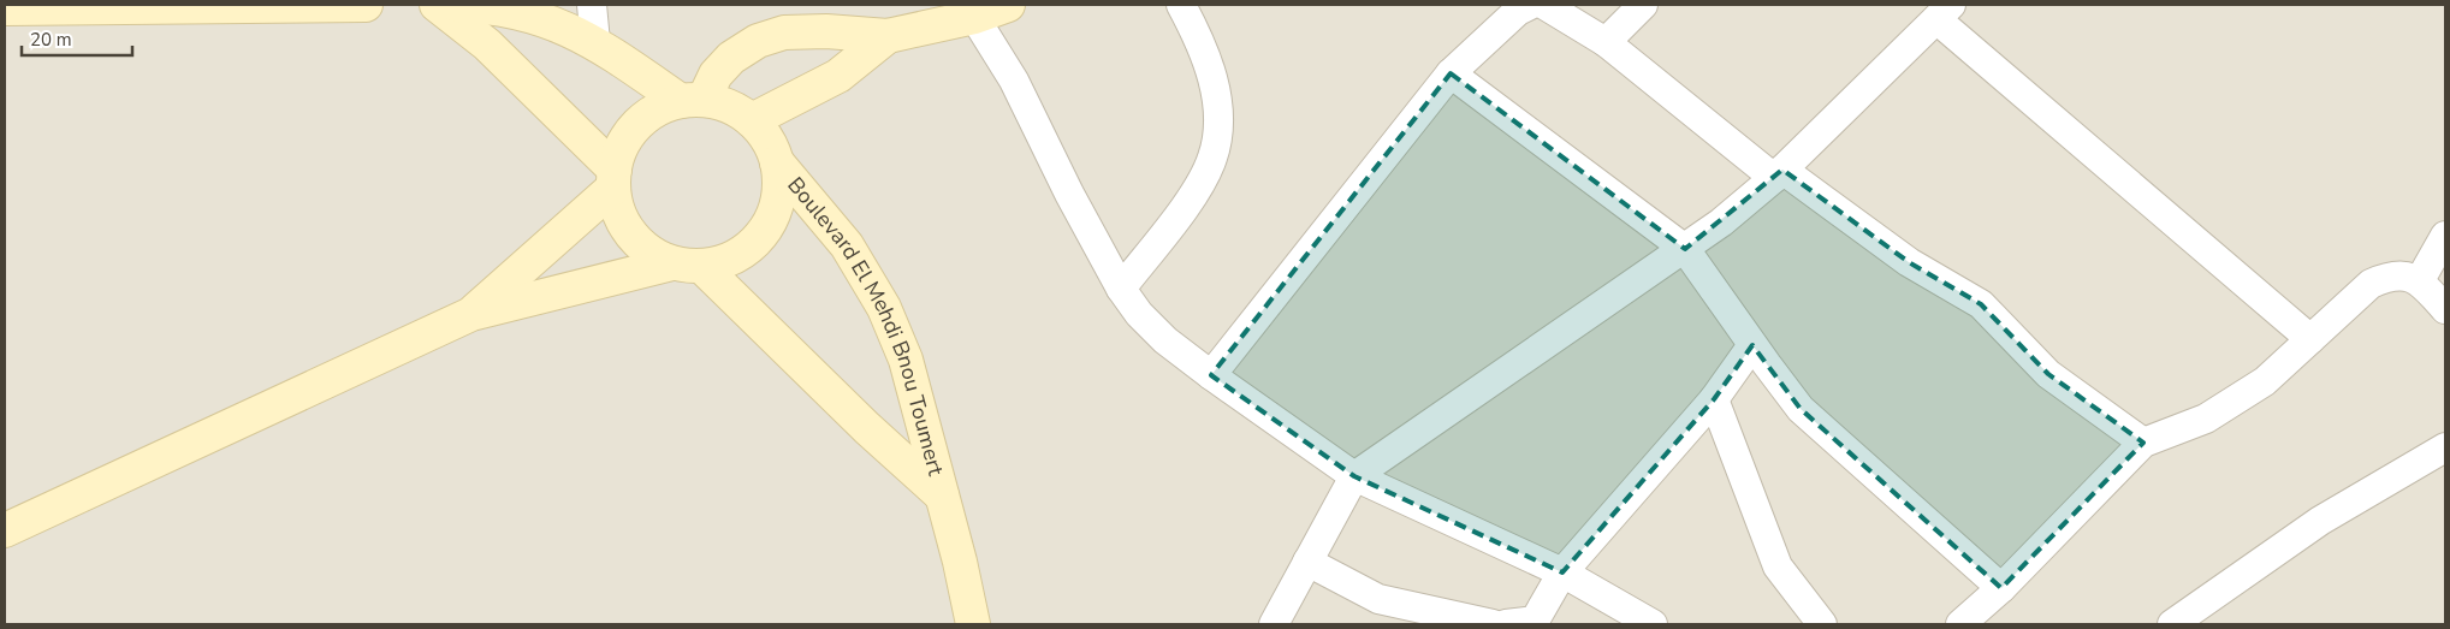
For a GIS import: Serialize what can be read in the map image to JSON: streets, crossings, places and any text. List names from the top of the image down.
{
  "streets": {
    "main road": ["Boulevard El Mehdi Bnou Toumert"]
  },
  "scale_bar": "20 m"
}
